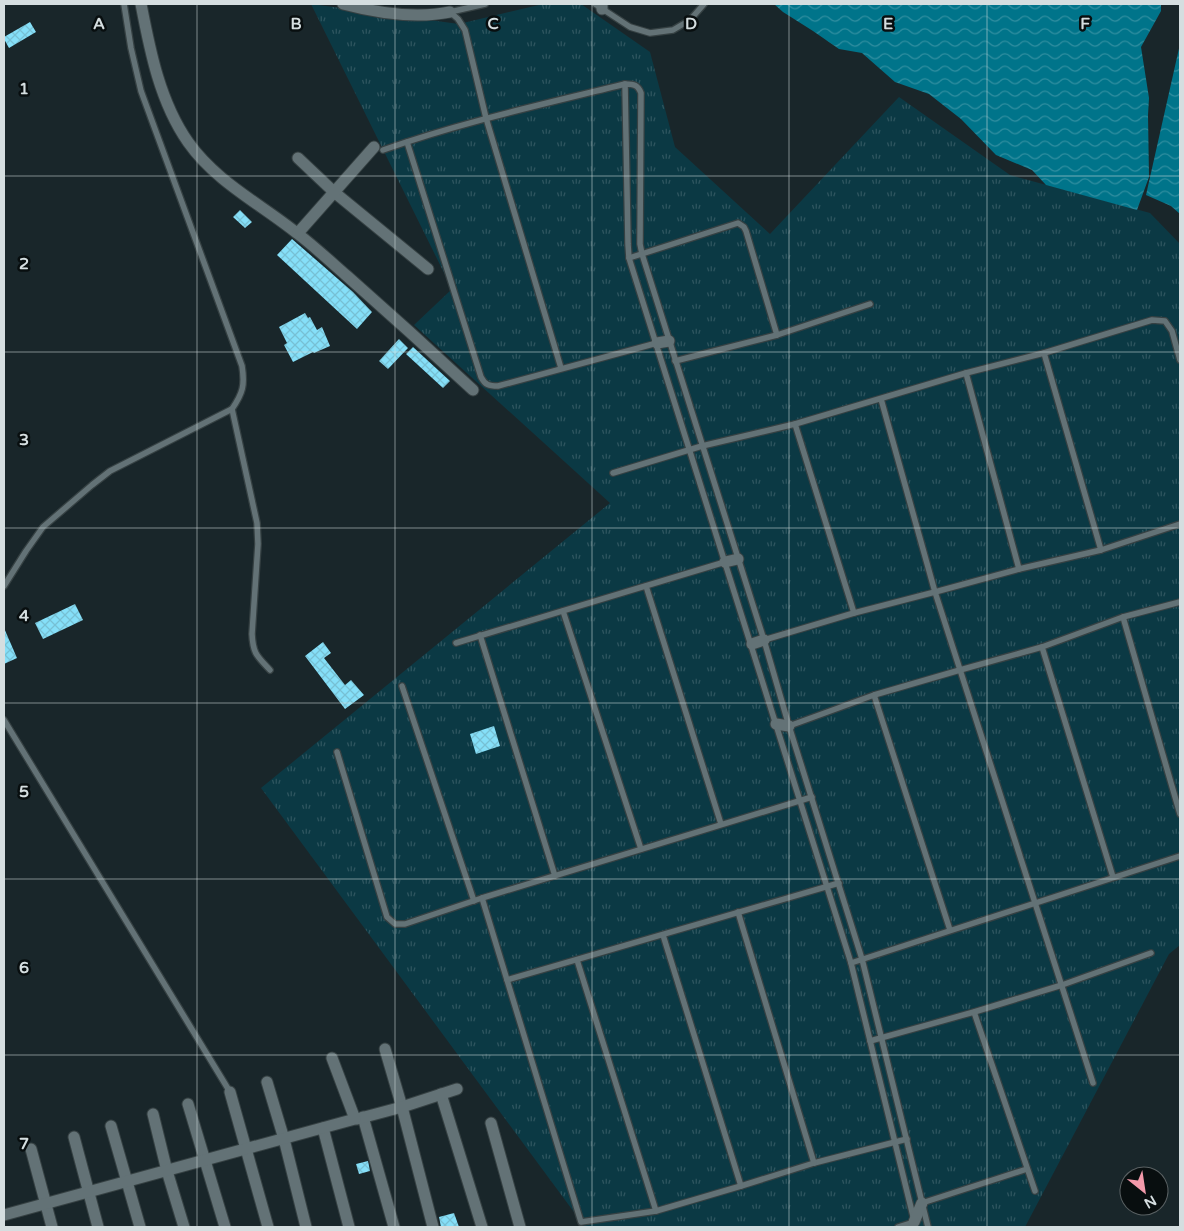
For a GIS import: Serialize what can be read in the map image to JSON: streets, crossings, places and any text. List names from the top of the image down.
{
  "north": "bottom right",
  "grid": {
    "columns": [
      "A",
      "B",
      "C",
      "D",
      "E",
      "F"
    ],
    "rows": [
      "1",
      "2",
      "3",
      "4",
      "5",
      "6",
      "7"
    ]
  }
}
